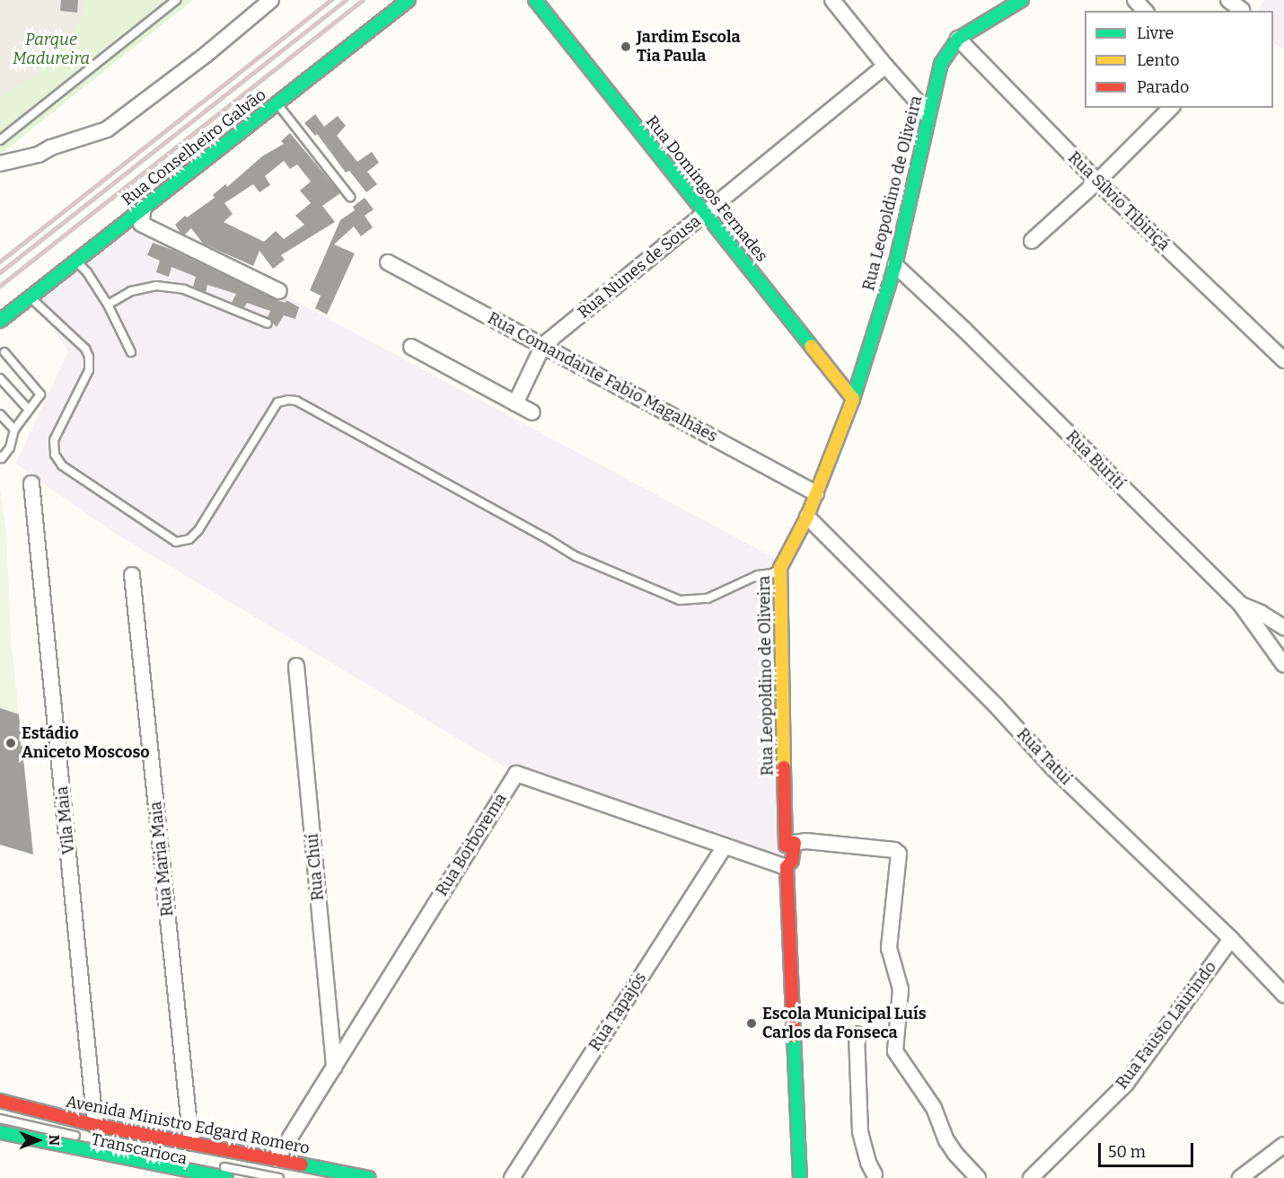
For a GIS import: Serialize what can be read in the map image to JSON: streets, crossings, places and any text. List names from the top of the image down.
{
  "streets": {
    "main road": [
      "Rua Conselheiro Galvão",
      "Rua Domingos Fernades",
      "Rua Leopoldino de Oliveira",
      "Avenida Ministro Edgard Romero"
    ],
    "street": [
      "Rua Sílvio Tibiriçá",
      "Rua Nunes de Sousa",
      "Rua Comandante Fabio Magalhães",
      "Rua Burití",
      "Rua Tatui",
      "Vila Maia",
      "Rua Borborema",
      "Rua Maria Maia",
      "Rua Chuí",
      "Rua Tapajós",
      "Rua Fausto Laurindo"
    ],
    "lane": ["Transcarioca"]
  },
  "crossings": [
    ["Rua Domingos Fernades", "Rua Leopoldino de Oliveira"],
    ["Rua Domingos Fernades", "Rua Nunes de Sousa"],
    ["Rua Leopoldino de Oliveira", "Rua Sílvio Tibiriçá"],
    ["Rua Leopoldino de Oliveira", "Rua Comandante Fabio Magalhães"],
    ["Rua Leopoldino de Oliveira", "Rua Burití"],
    ["Rua Leopoldino de Oliveira", "Rua Tatui"],
    ["Rua Nunes de Sousa", "Rua Comandante Fabio Magalhães"],
    ["Rua Tatui", "Rua Fausto Laurindo"],
    ["Vila Maia", "Avenida Ministro Edgard Romero"],
    ["Rua Borborema", "Rua Chuí"],
    ["Rua Borborema", "Rua Tapajós"],
    ["Rua Borborema", "Avenida Ministro Edgard Romero"],
    ["Rua Maria Maia", "Avenida Ministro Edgard Romero"]
  ],
  "parks": ["Parque Madureira"],
  "places": ["Jardim Escola Tia Paula", "Estádio Aniceto Moscoso", "Escola Municipal Luís Carlos da Fonseca"],
  "legend": ["Livre", "Lento", "Parado"],
  "scale_bar": "50 m",
  "north": "right"
}
